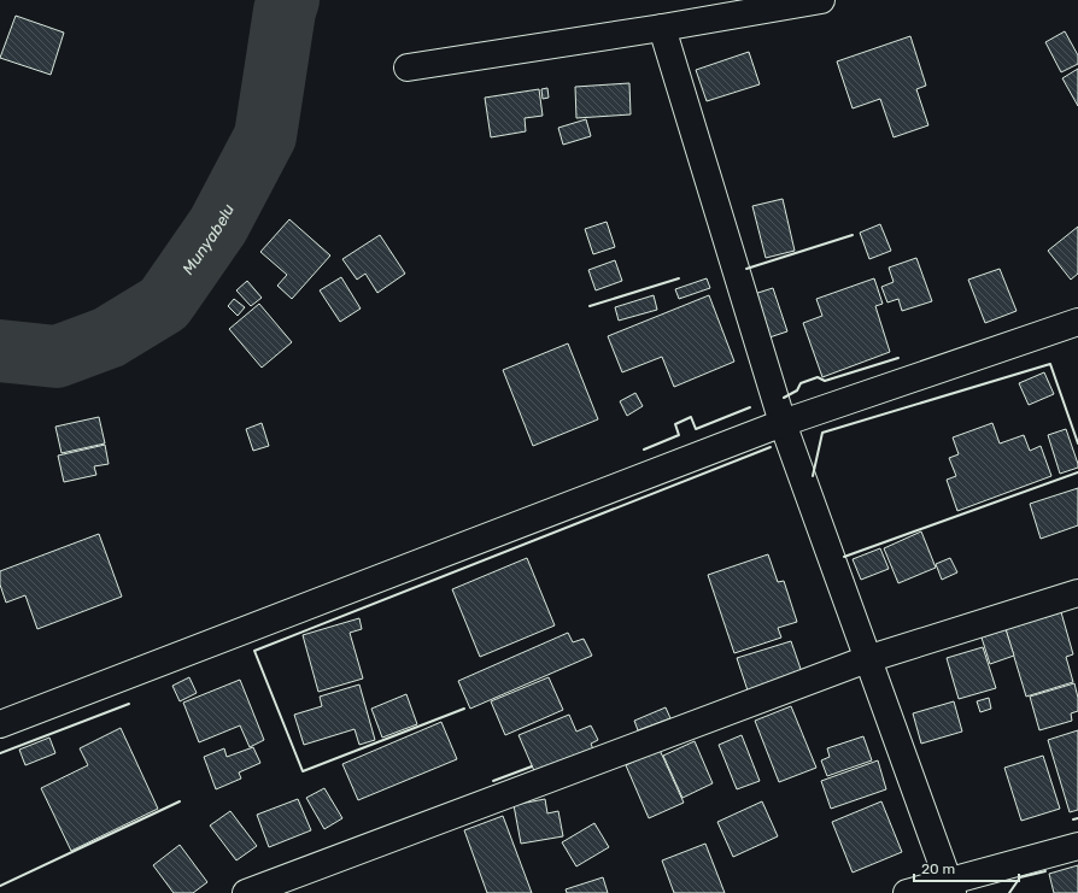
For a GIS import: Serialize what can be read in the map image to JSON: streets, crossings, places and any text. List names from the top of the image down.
{
  "water": ["Munyabelu"],
  "scale_bar": "20 m"
}
